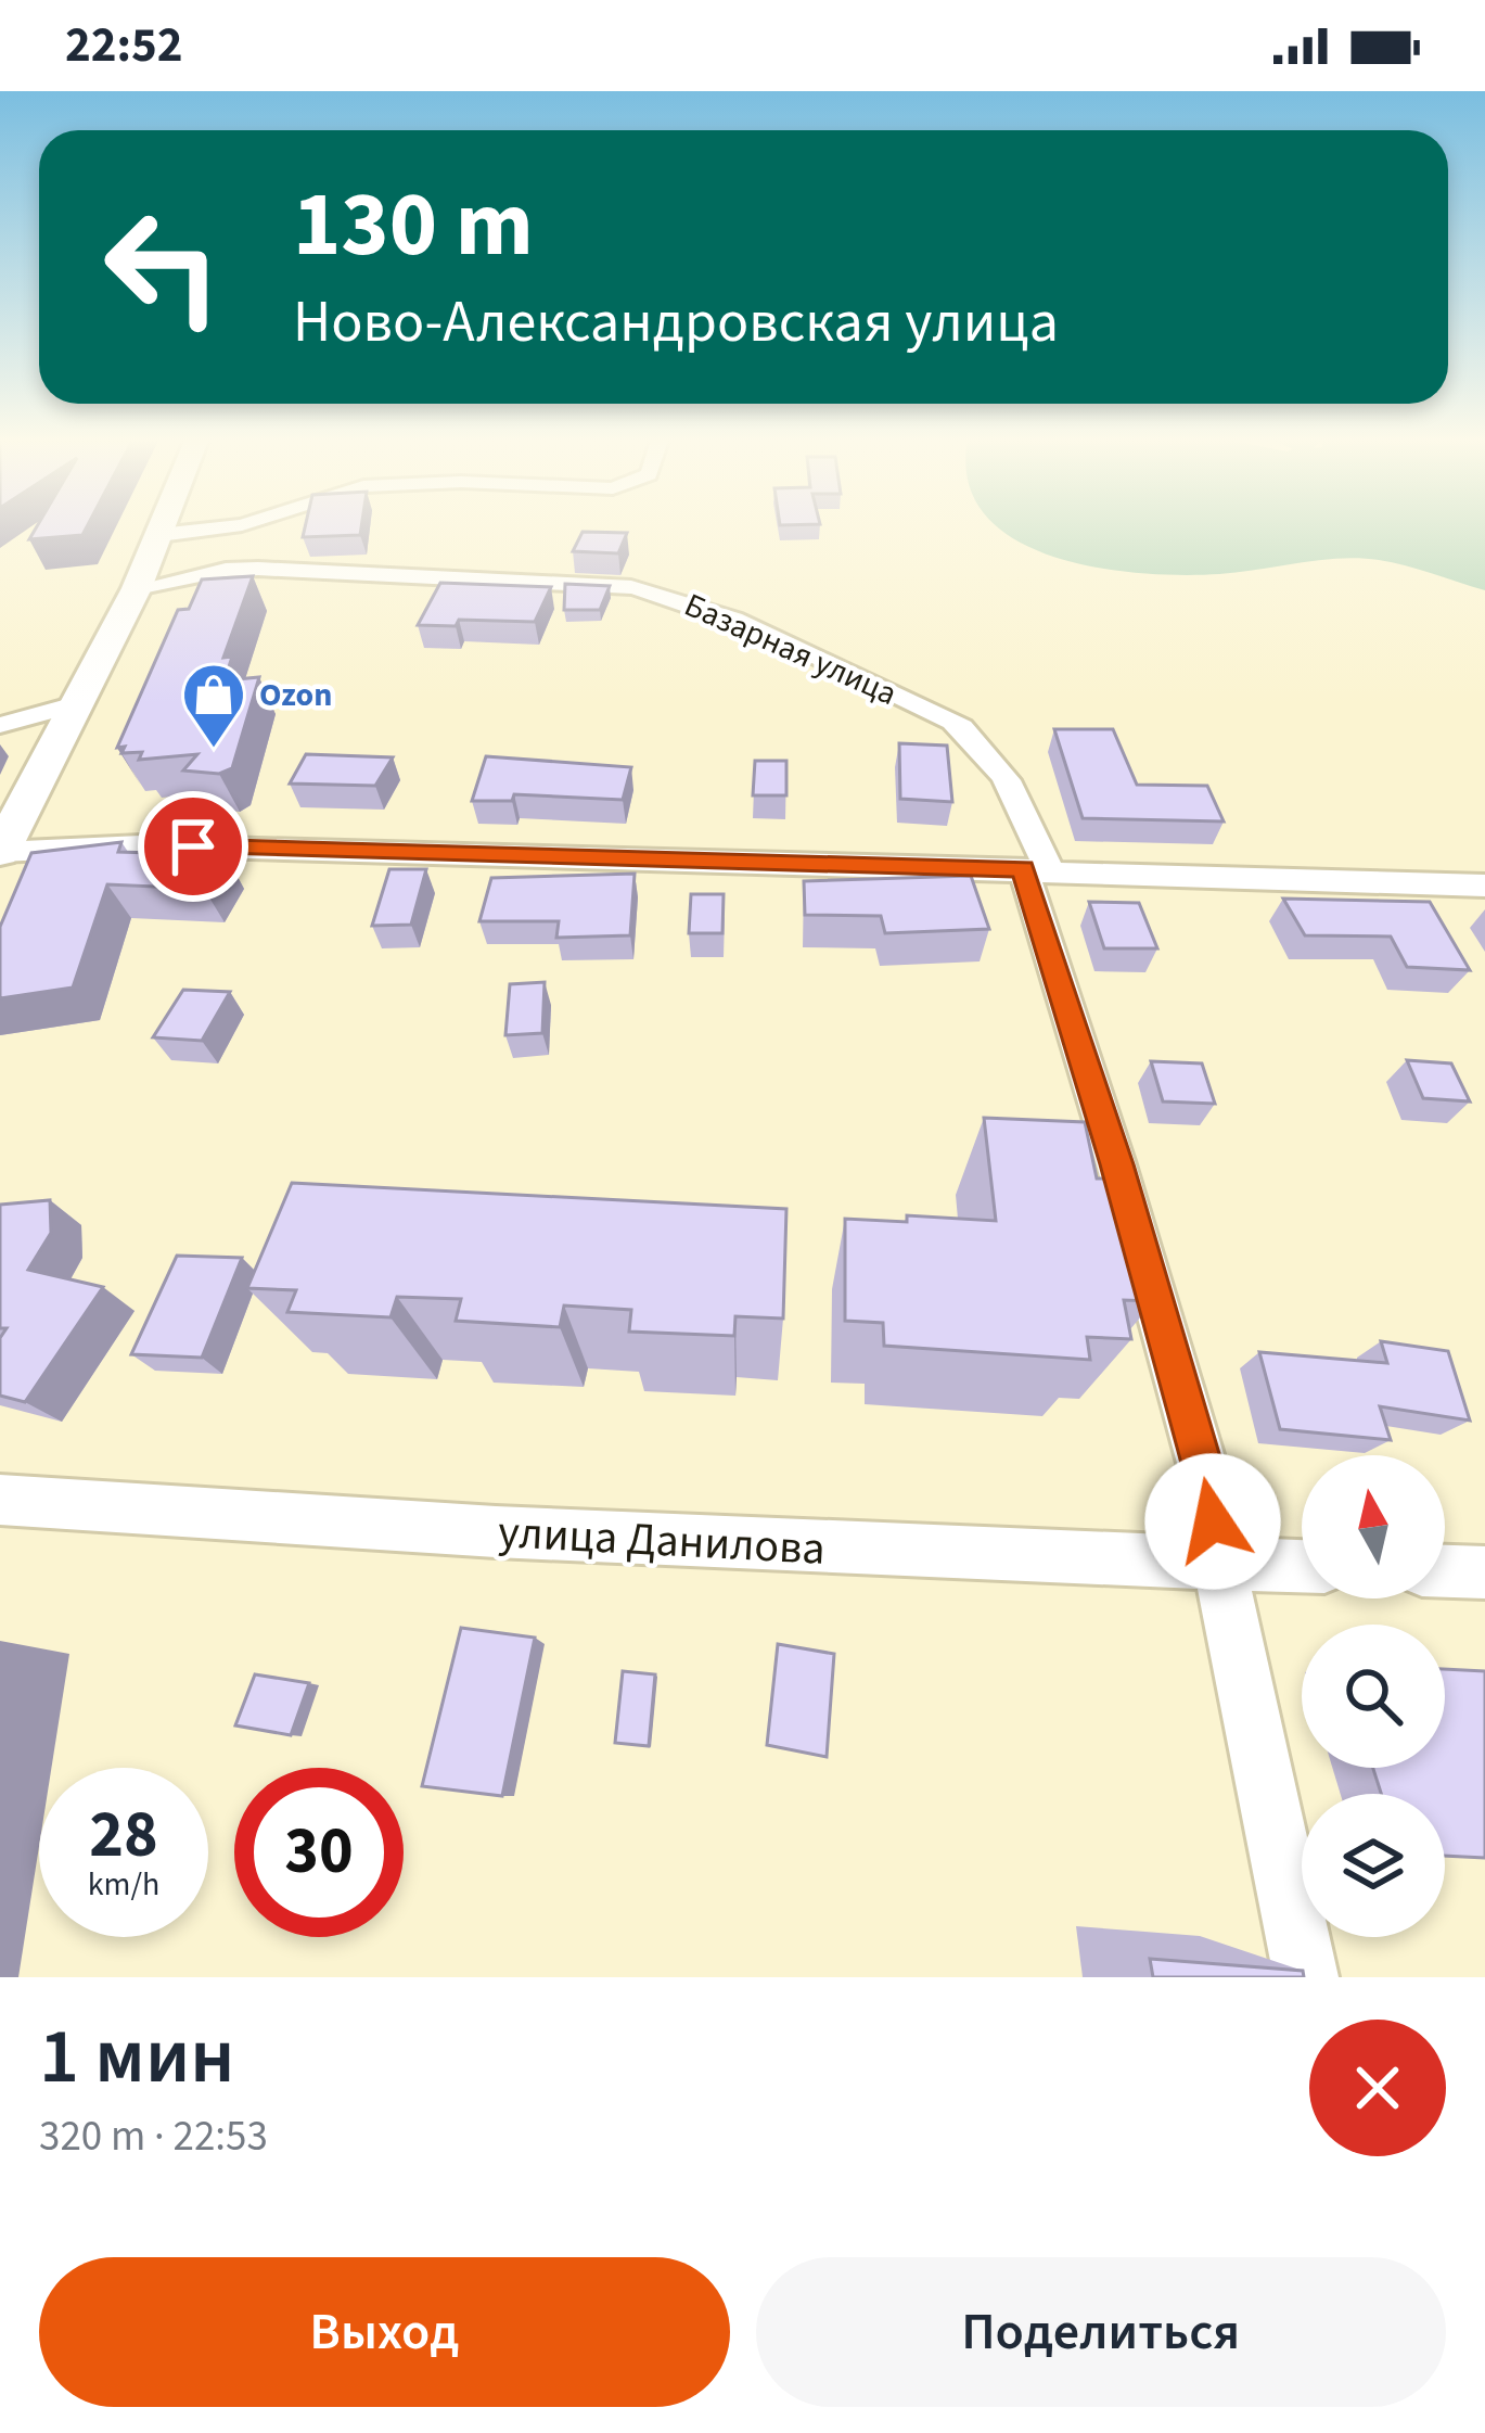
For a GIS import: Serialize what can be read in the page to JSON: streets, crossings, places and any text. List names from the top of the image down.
{
  "streets": {
    "street": ["Базарная улица", "улица Данилова"]
  },
  "crossings": [
    ["Базарная улица", "улица Данилова"]
  ],
  "places": {
    "shop": ["Ozon"]
  },
  "north": "top",
  "page": {
    "status": "22:52",
    "turn": ["130 m", "Ново-Александровская улица"],
    "speed": "28 km/h",
    "limit": "30",
    "heading": ["1 мин", "320 m · 22:53"],
    "buttons": ["Выход", "Поделиться"]
  }
}
